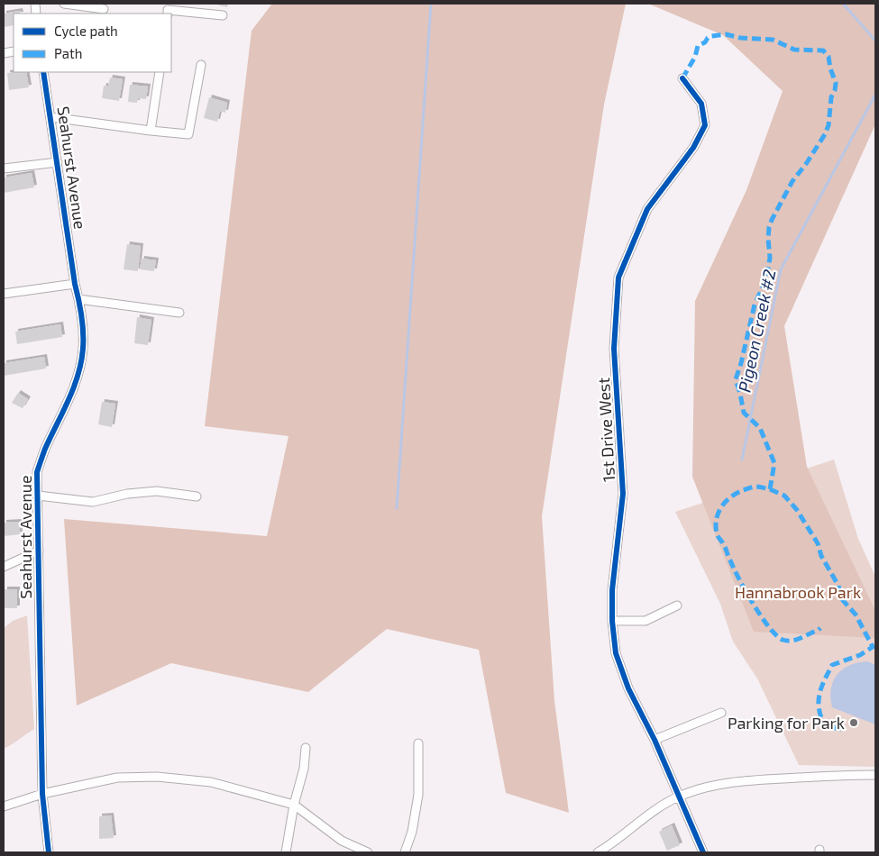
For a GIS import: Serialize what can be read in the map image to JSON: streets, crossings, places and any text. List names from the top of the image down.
{
  "streets": {
    "street": ["Seahurst Avenue", "1st Drive West"]
  },
  "water": ["Pigeon Creek #2"],
  "parks": ["Hannabrook Park"],
  "places": ["Parking for Park"],
  "legend": ["Cycle path", "Path"]
}
